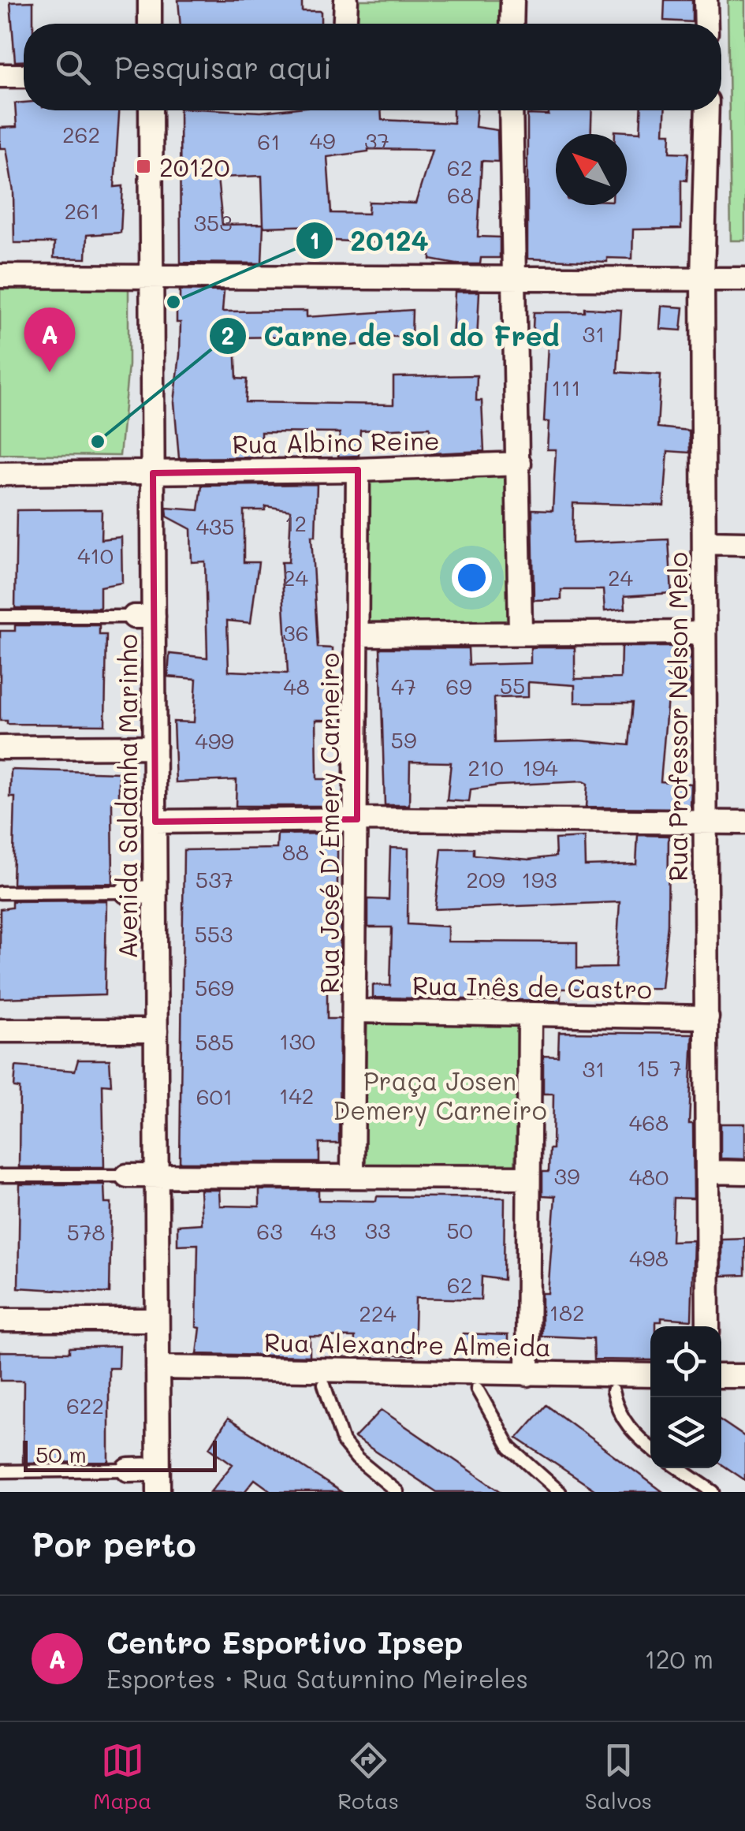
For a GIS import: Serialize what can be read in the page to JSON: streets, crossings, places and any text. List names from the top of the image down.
{
  "streets": {
    "street": [
      "Rua Albino Reine",
      "Rua Professor Nélson Melo",
      "Avenida Saldanha Marinho",
      "Rua José D´Emery Carneiro",
      "Rua Inês de Castro",
      "Rua Alexandre Almeida"
    ]
  },
  "crossings": [
    ["Rua Albino Reine", "Avenida Saldanha Marinho"],
    ["Rua Albino Reine", "Rua José D´Emery Carneiro"],
    ["Rua Professor Nélson Melo", "Rua Inês de Castro"],
    ["Avenida Saldanha Marinho", "Rua Alexandre Almeida"],
    ["Rua José D´Emery Carneiro", "Rua Inês de Castro"]
  ],
  "parks": ["Praça Josen Demery Carneiro"],
  "places": {
    "transit": ["20120"],
    "other": ["20124", "Carne de sol do Fred"]
  },
  "house_numbers": [
    "262",
    "49",
    "37",
    "61",
    "62",
    "68",
    "261",
    "353",
    "31",
    "111",
    "12",
    "435",
    "410",
    "24",
    "24",
    "36",
    "55",
    "48",
    "47",
    "69",
    "59",
    "499",
    "210",
    "194",
    "88",
    "537",
    "209",
    "193",
    "553",
    "569",
    "130",
    "585",
    "15",
    "7",
    "31",
    "142",
    "601",
    "468",
    "39",
    "480",
    "33",
    "50",
    "63",
    "43",
    "578",
    "498",
    "62",
    "182",
    "224",
    "622"
  ],
  "scale_bar": "50 m",
  "north": "top left",
  "page": {
    "search": "Pesquisar aqui",
    "pins": "A",
    "scale": "50 m",
    "heading": "Por perto",
    "list": [
      {
        "mark": "A",
        "name": "Centro Esportivo Ipsep",
        "note": "Esportes · Rua Saturnino Meireles",
        "value": "120 m"
      }
    ],
    "nav": ["Mapa", "Rotas", "Salvos"]
  }
}
